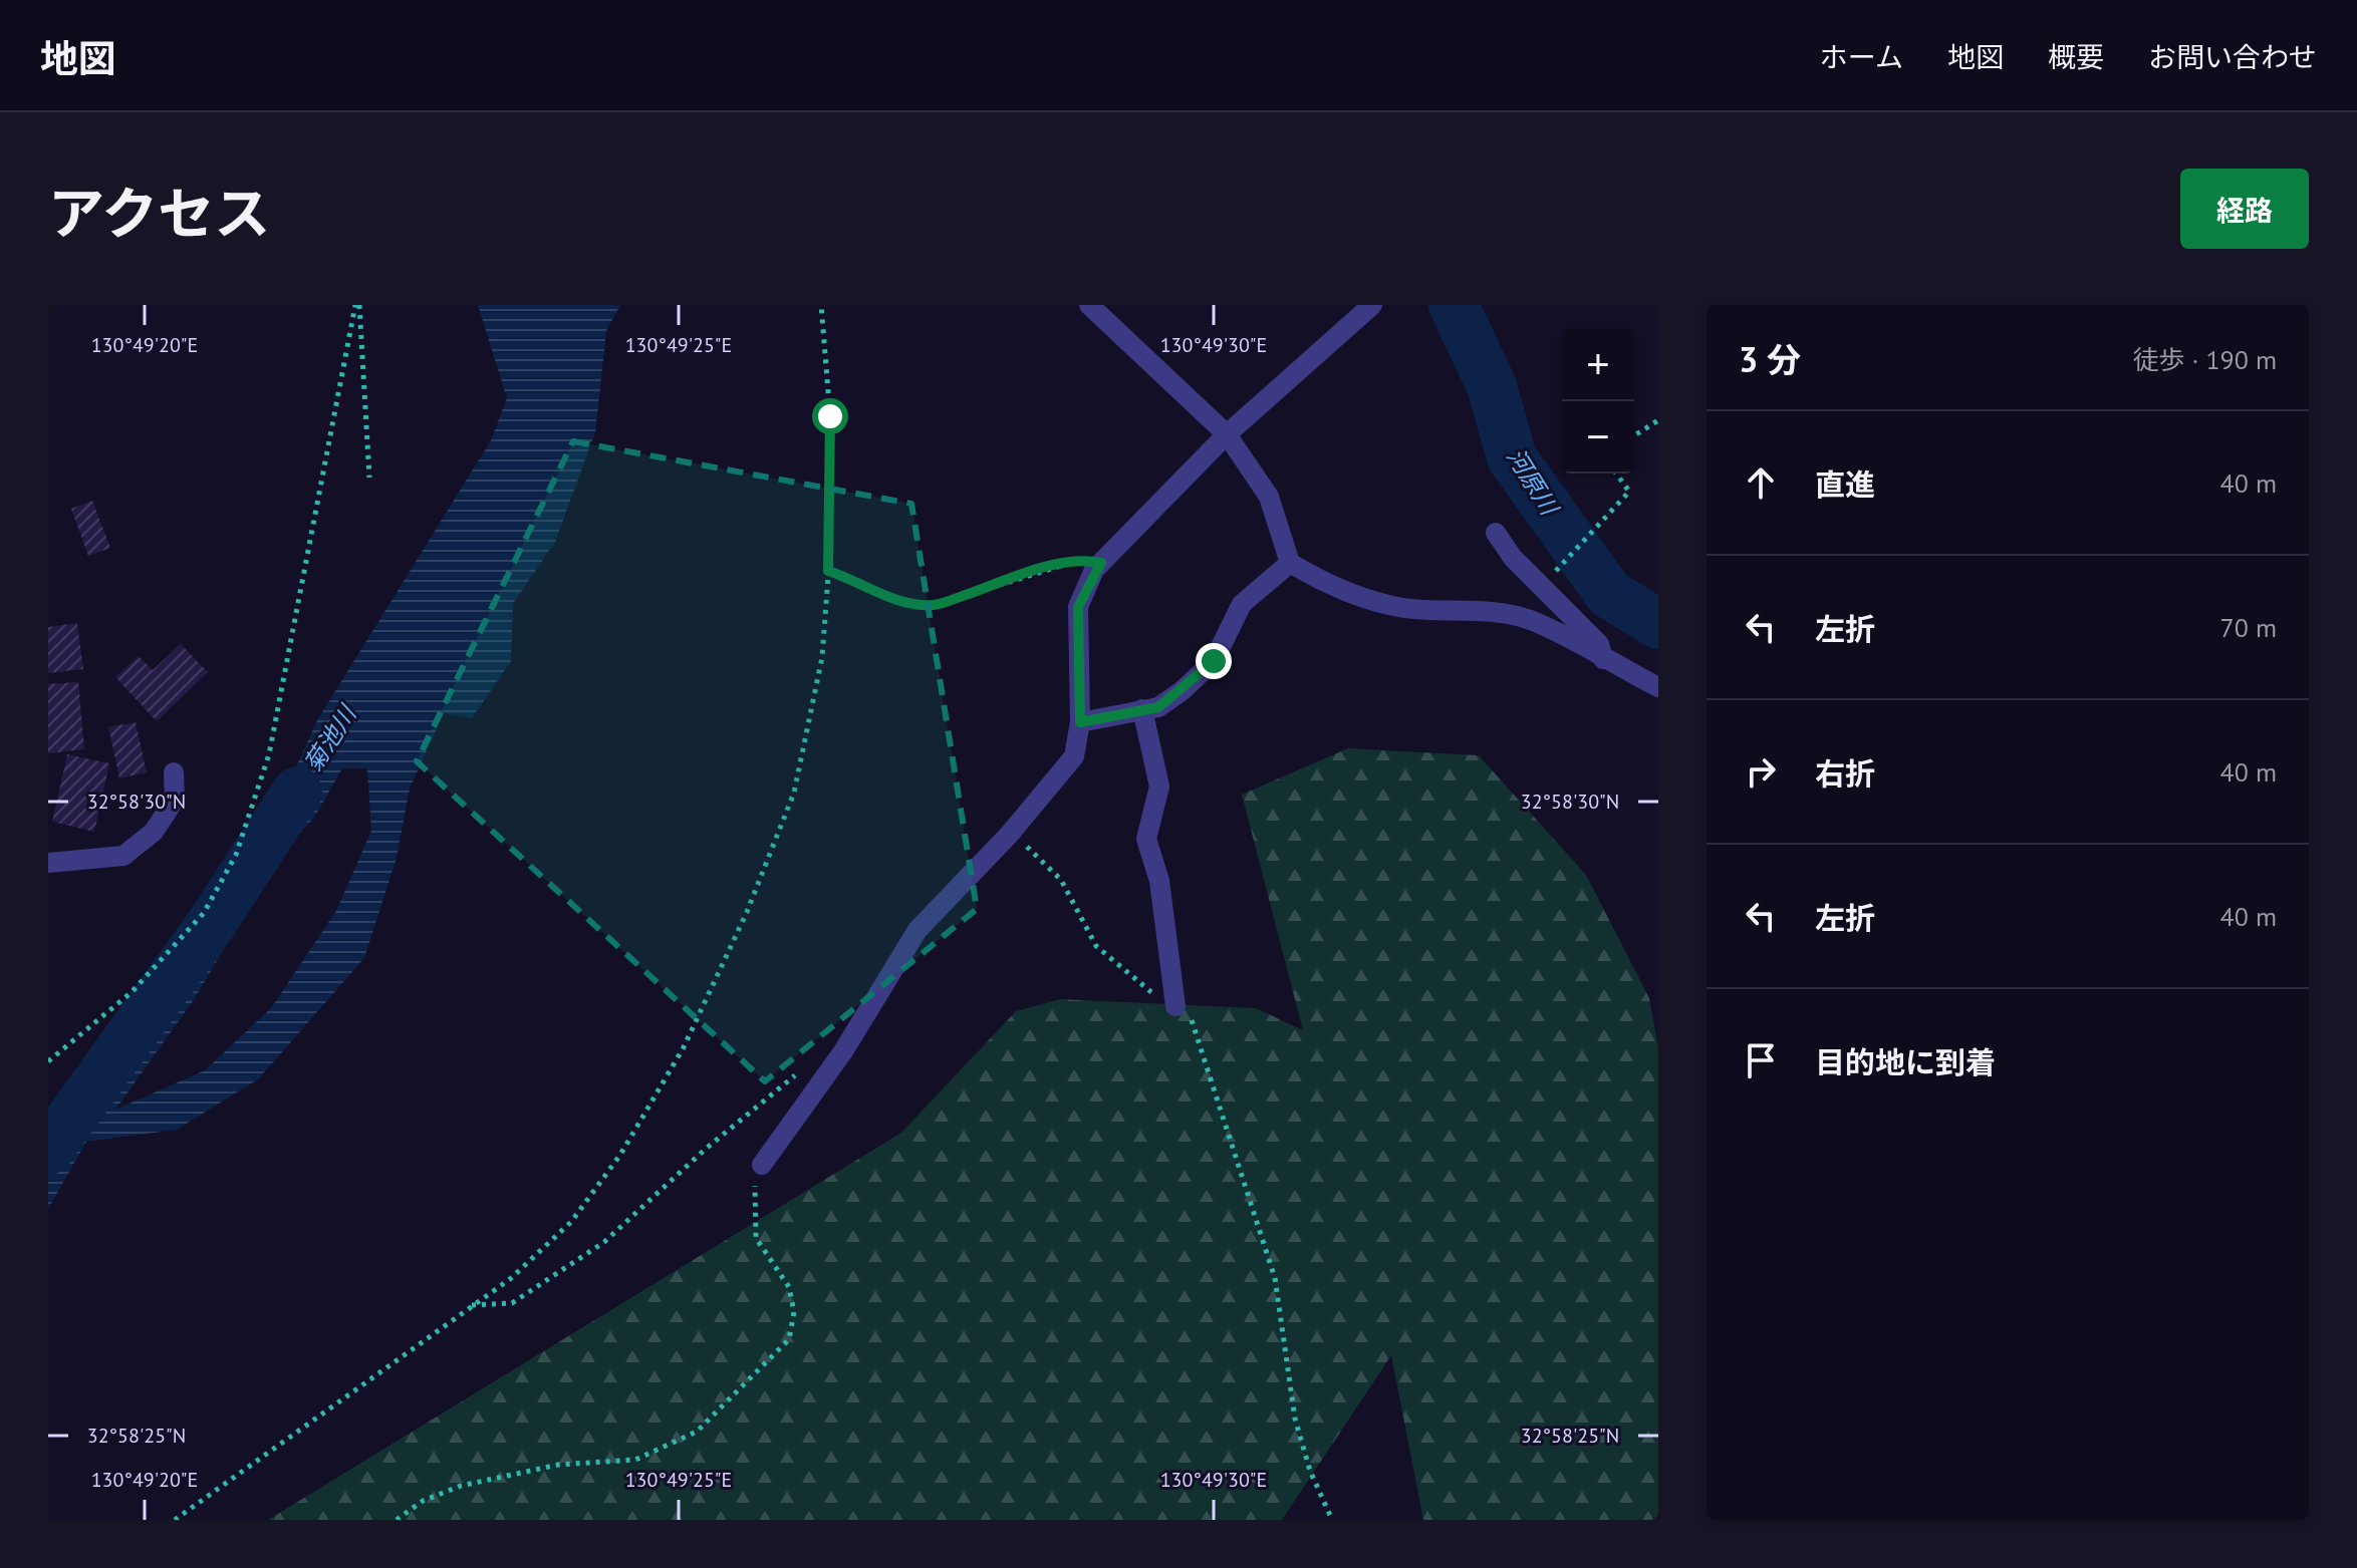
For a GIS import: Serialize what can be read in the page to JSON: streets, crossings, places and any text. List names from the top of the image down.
{
  "water": ["河原川", "菊池川"],
  "page": {
    "header": "地図",
    "nav": [
      "ホーム",
      "地図",
      "概要",
      "お問い合わせ"
    ],
    "title": "アクセス",
    "buttons": "経路",
    "heading": ["3 分", "徒歩 · 190 m"],
    "map_buttons": ["+", "−"],
    "list": [
      ["直進", "40 m"],
      ["左折", "70 m"],
      ["右折", "40 m"],
      ["左折", "40 m"],
      "目的地に到着"
    ]
  },
  "coordinates": [
    "130°49'20\"E",
    "130°49'25\"E",
    "130°49'30\"E",
    "32°58'30\"N",
    "32°58'25\"N"
  ]
}
